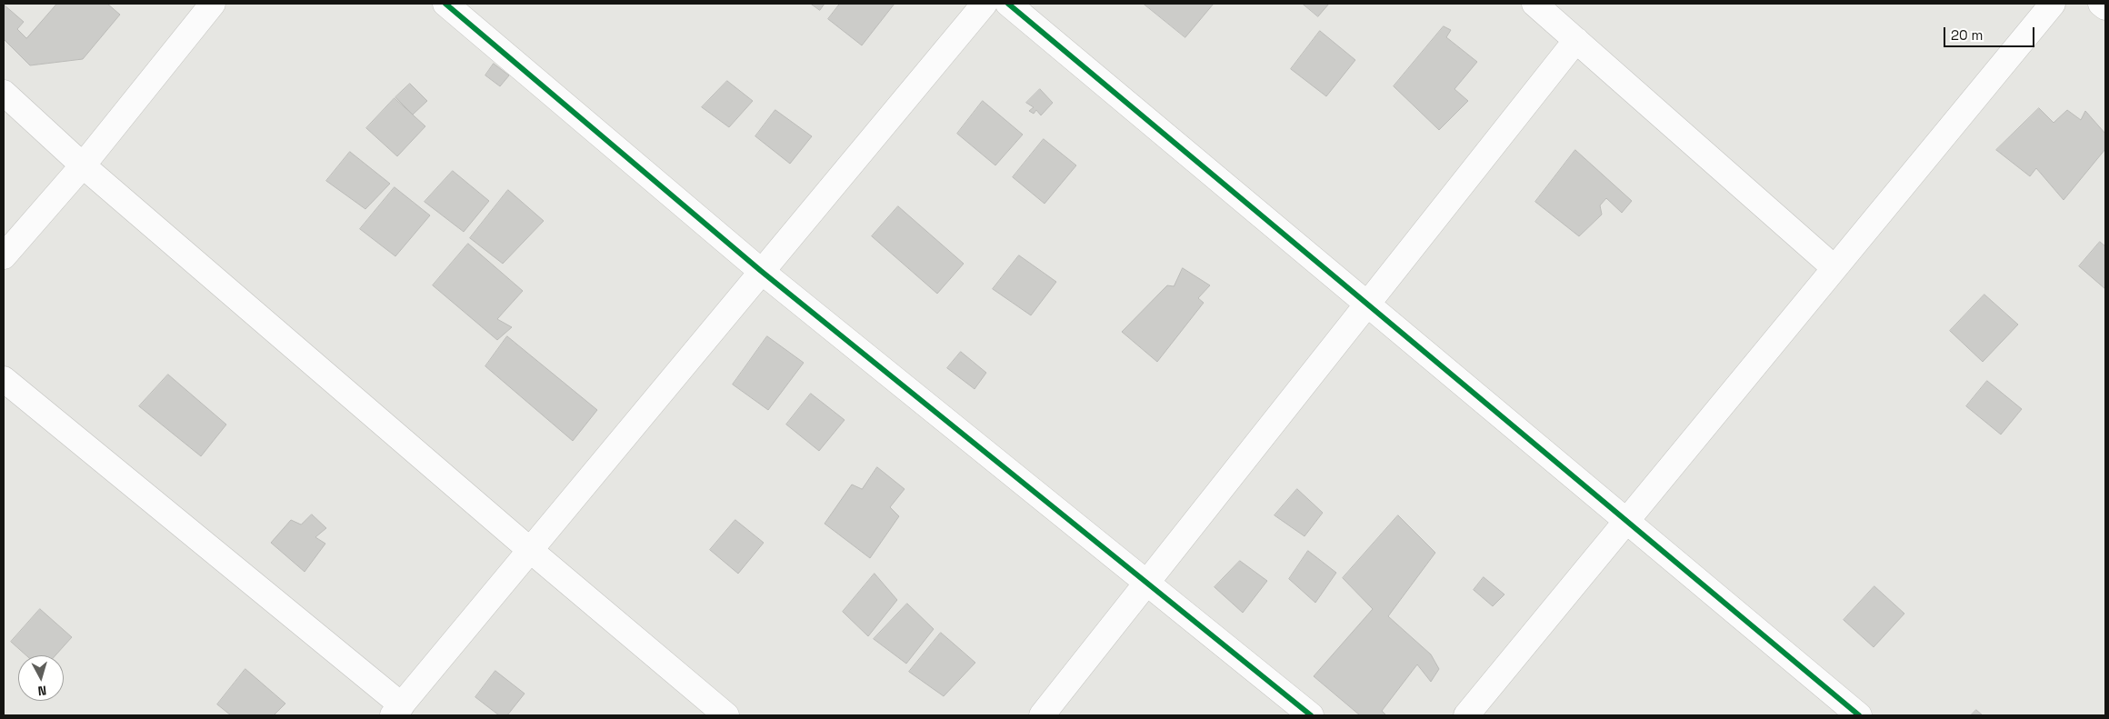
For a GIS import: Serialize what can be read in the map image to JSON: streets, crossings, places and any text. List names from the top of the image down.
{
  "scale_bar": "20 m",
  "north": "bottom"
}
